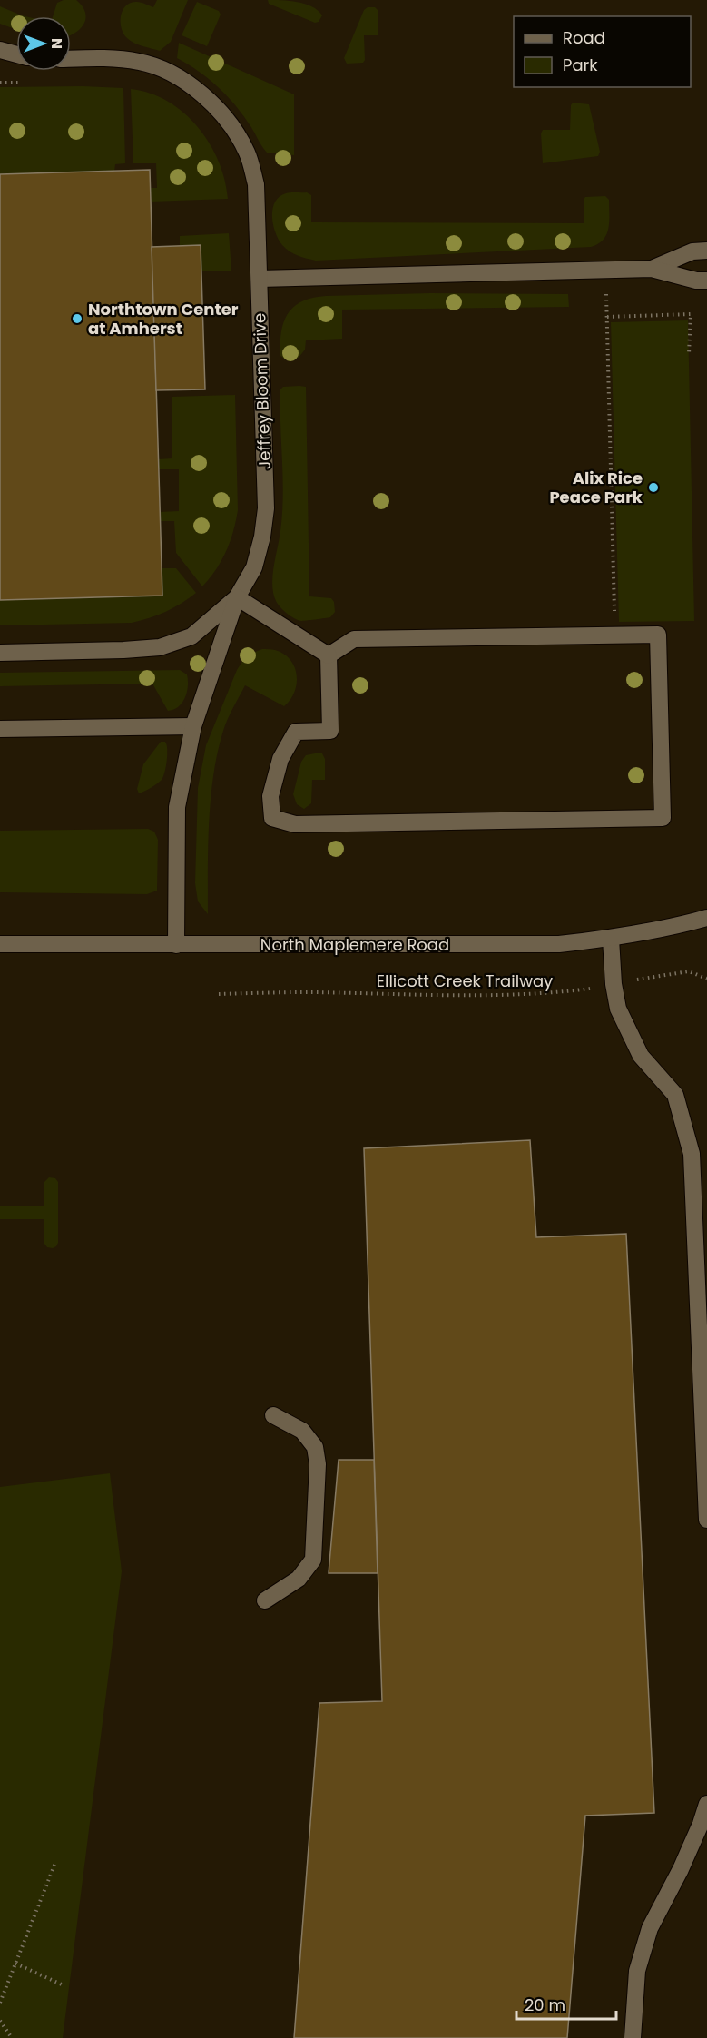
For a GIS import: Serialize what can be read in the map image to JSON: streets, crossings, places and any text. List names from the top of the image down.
{
  "streets": {
    "street": ["Jeffrey Bloom Drive", "North Maplemere Road"],
    "path": ["Ellicott Creek Trailway"]
  },
  "places": ["Northtown Center at Amherst", "Alix Rice Peace Park"],
  "legend": ["Road", "Park"],
  "scale_bar": "20 m",
  "north": "right"
}
